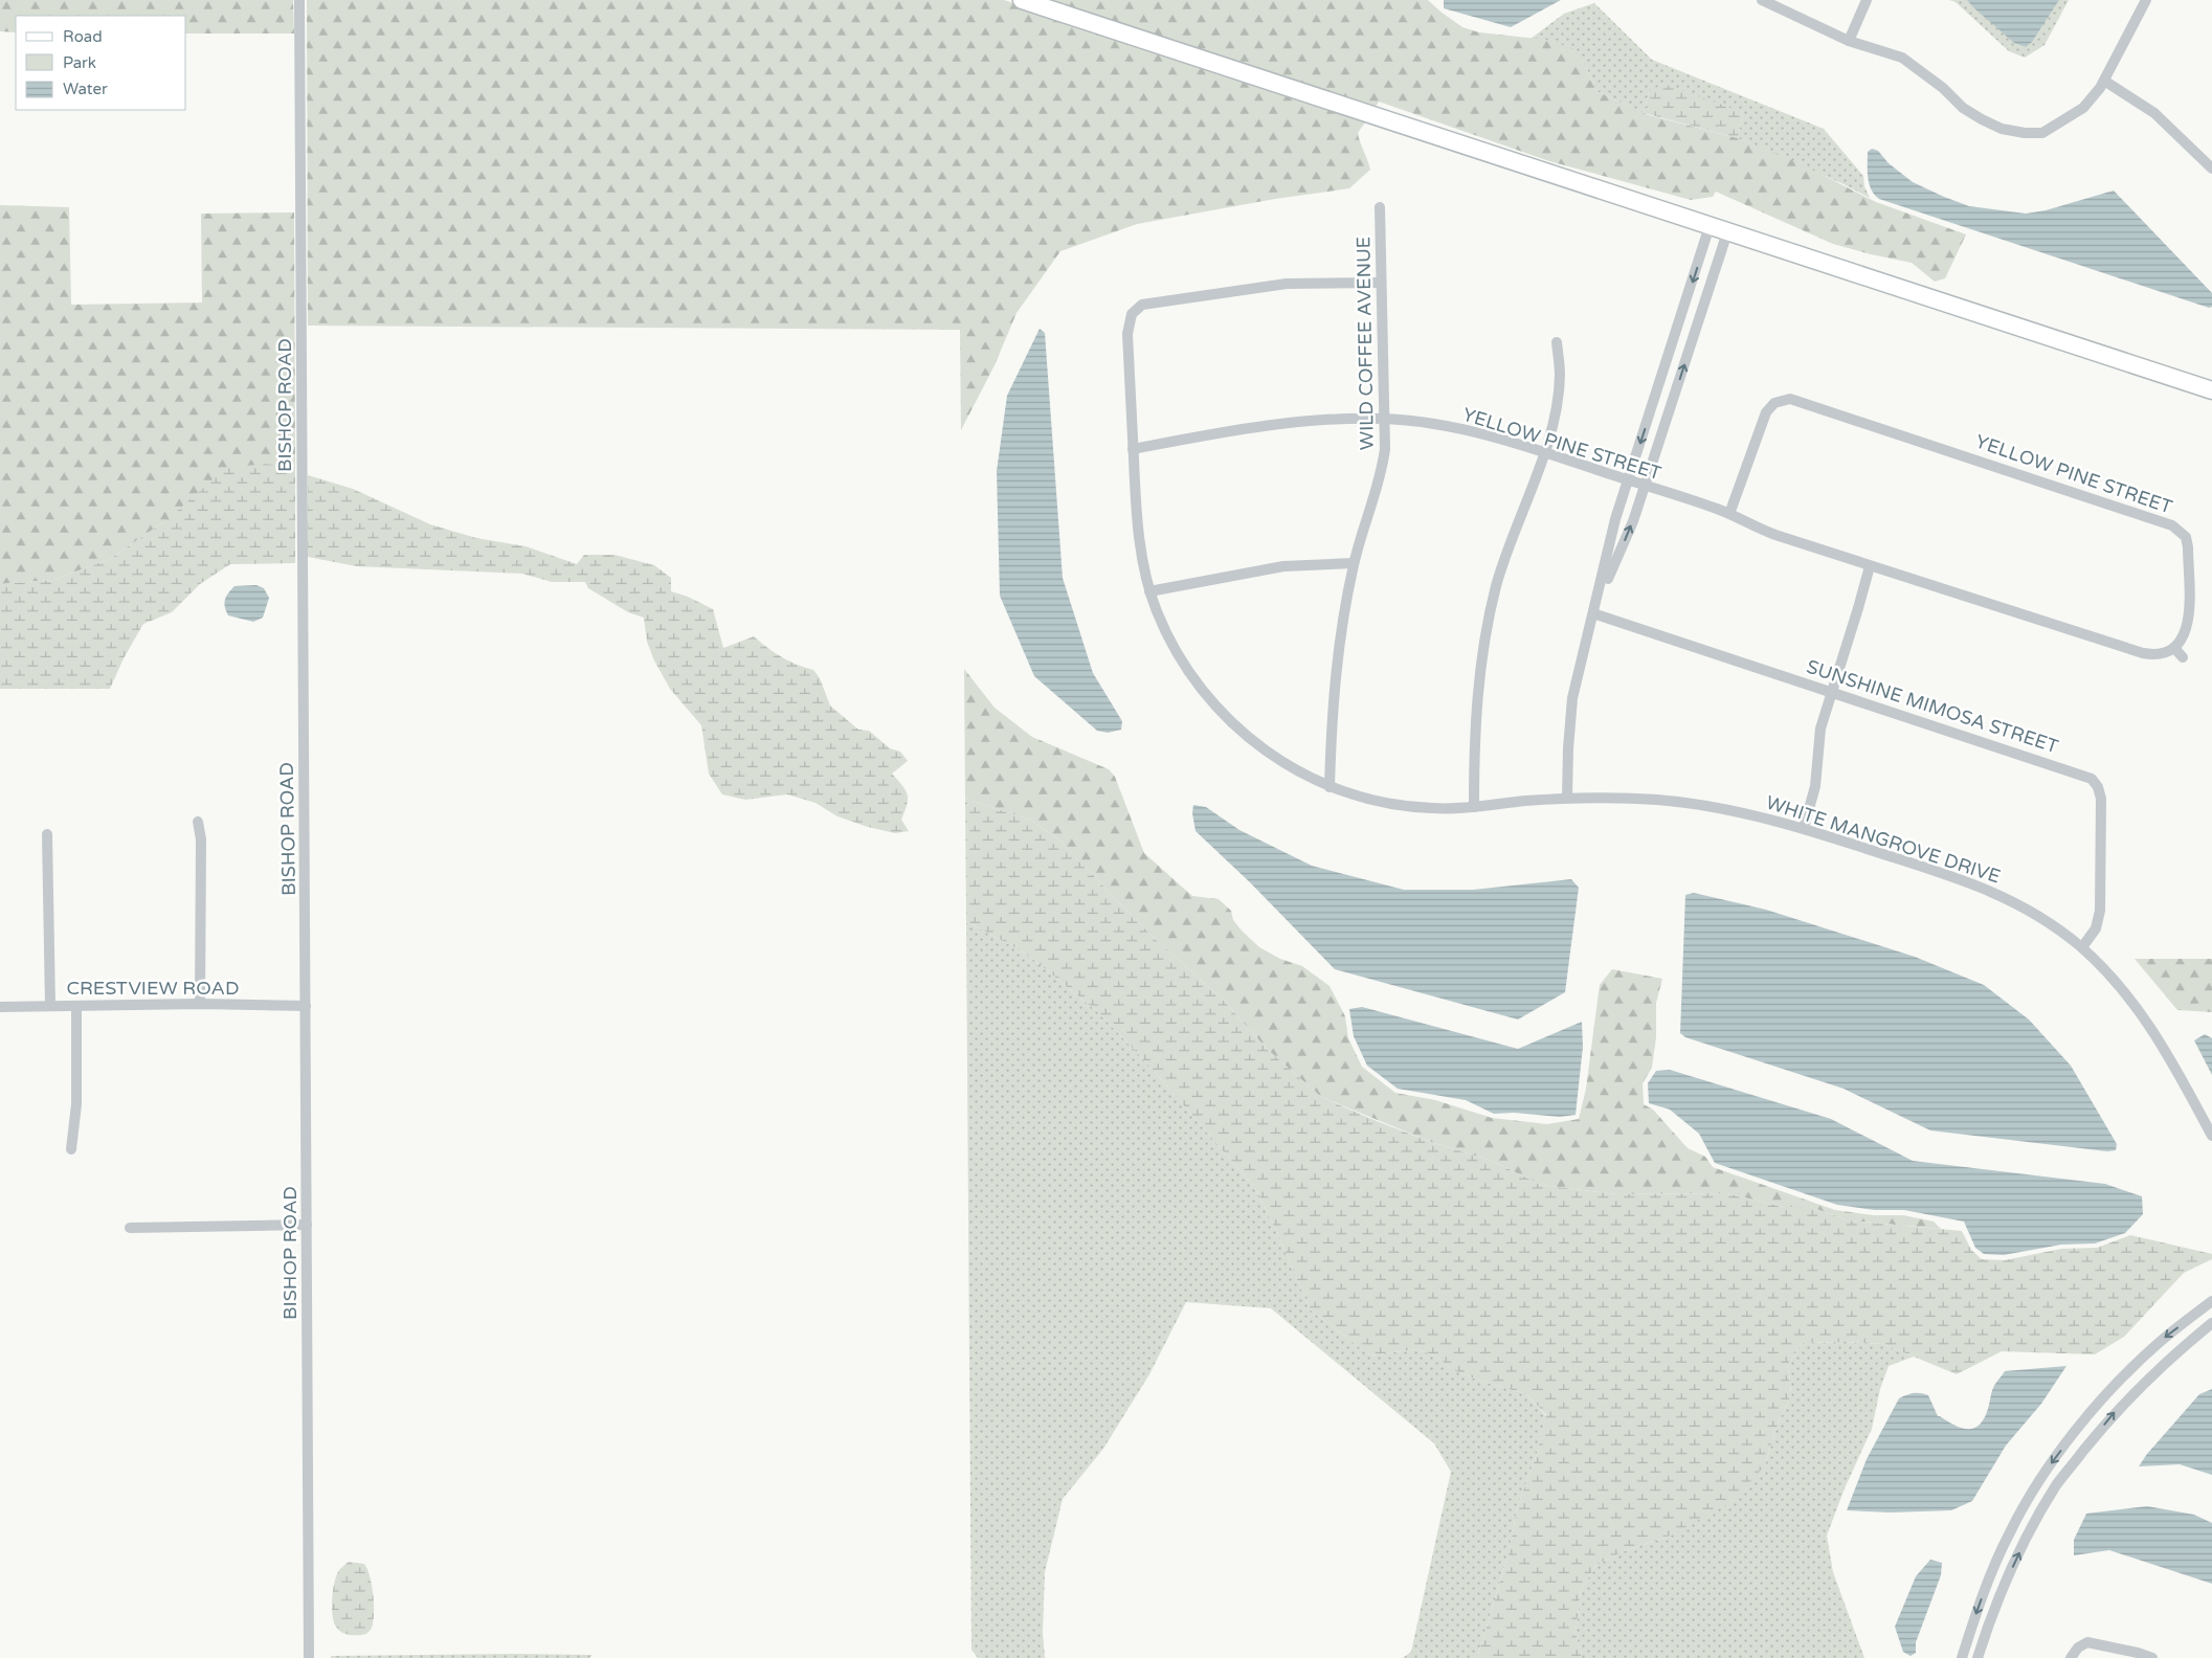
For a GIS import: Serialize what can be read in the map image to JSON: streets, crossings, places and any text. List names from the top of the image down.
{
  "streets": {
    "street": [
      "WILD COFFEE AVENUE",
      "BISHOP ROAD",
      "YELLOW PINE STREET",
      "SUNSHINE MIMOSA STREET",
      "WHITE MANGROVE DRIVE",
      "CRESTVIEW ROAD"
    ]
  },
  "crossings": [
    ["WILD COFFEE AVENUE", "YELLOW PINE STREET"],
    ["WILD COFFEE AVENUE", "WHITE MANGROVE DRIVE"],
    ["BISHOP ROAD", "CRESTVIEW ROAD"],
    ["YELLOW PINE STREET", "WHITE MANGROVE DRIVE"],
    ["SUNSHINE MIMOSA STREET", "WHITE MANGROVE DRIVE"]
  ],
  "legend": ["Road", "Park", "Water"]
}
